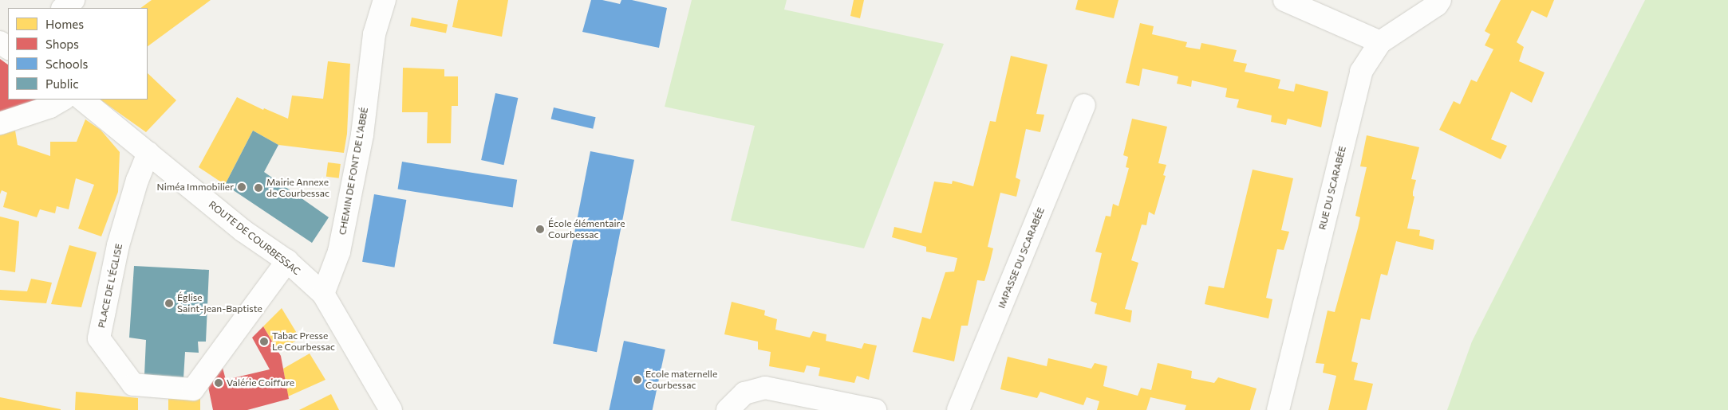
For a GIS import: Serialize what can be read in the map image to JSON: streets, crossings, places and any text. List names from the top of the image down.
{
  "streets": {
    "street": [
      "CHEMIN DE FONT DE L'ABBÉ",
      "RUE DU SCARABÉE",
      "ROUTE DE COURBESSAC",
      "IMPASSE DU SCARABÉE",
      "PLACE DE L'ÉGLISE"
    ]
  },
  "crossings": [
    ["CHEMIN DE FONT DE L'ABBÉ", "ROUTE DE COURBESSAC"],
    ["ROUTE DE COURBESSAC", "PLACE DE L'ÉGLISE"]
  ],
  "places": [
    "Niméa Immobilier",
    "Mairie Annexe de Courbessac",
    "École élémentaire Courbessac",
    "Église Saint-Jean-Baptiste",
    "Tabac Presse Le Courbessac",
    "Ecole maternelle Courbessac",
    "Valérie Coiffure"
  ],
  "legend": [
    "Homes",
    "Shops",
    "Schools",
    "Public"
  ]
}
